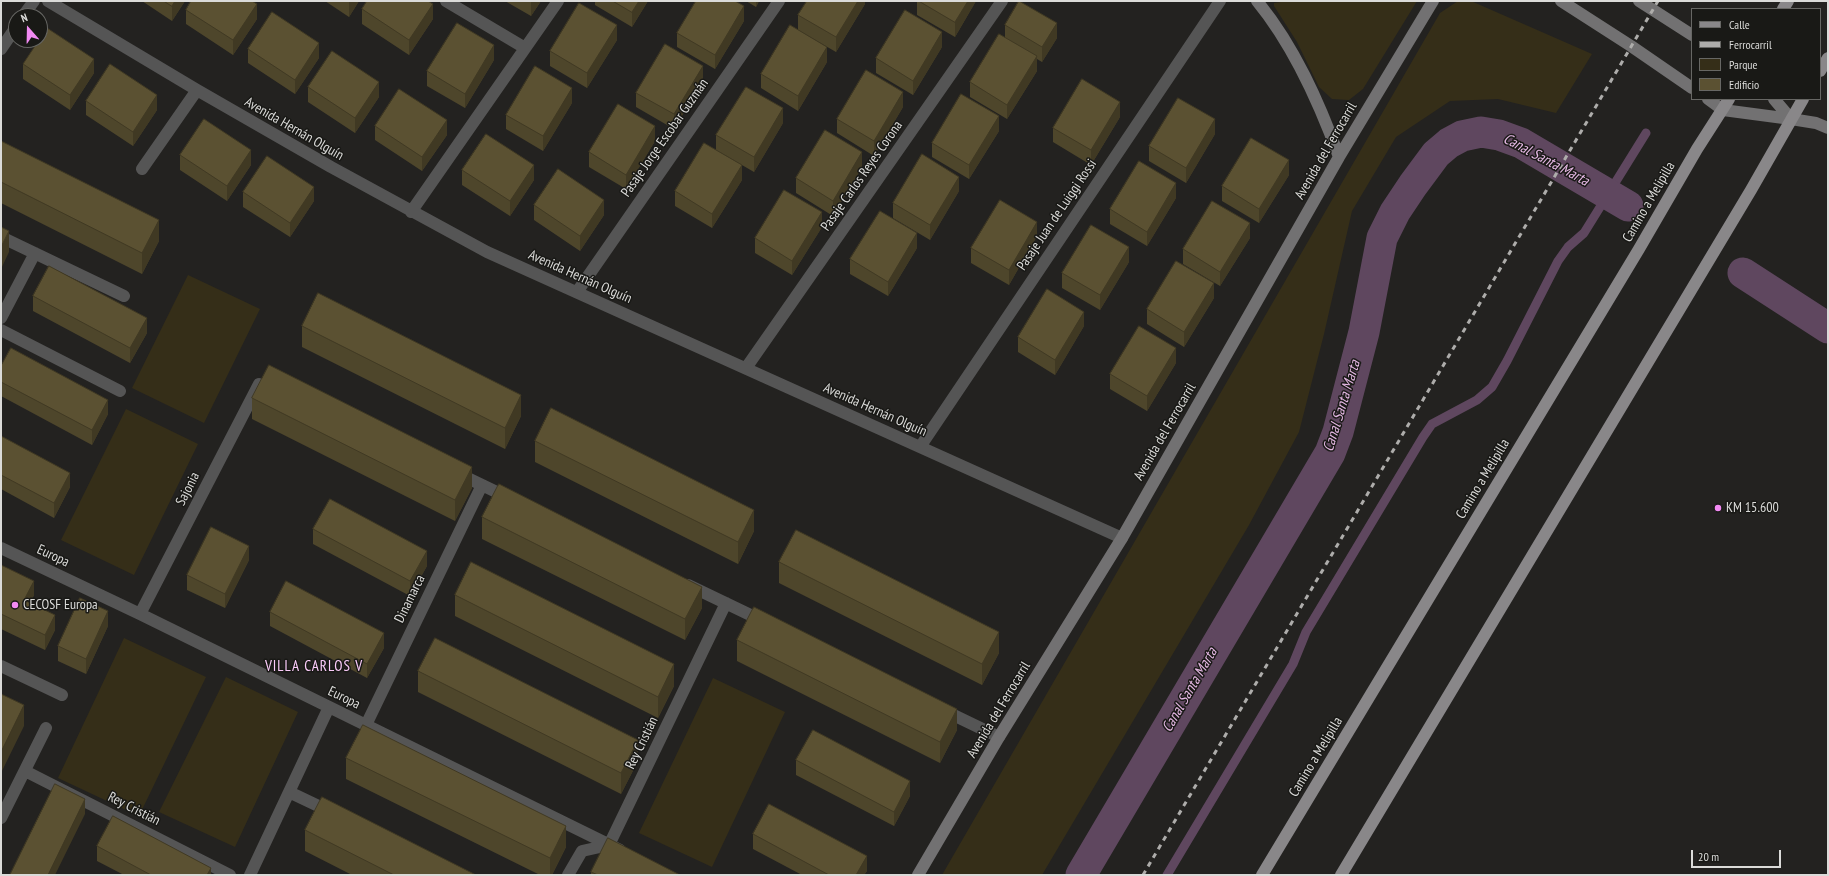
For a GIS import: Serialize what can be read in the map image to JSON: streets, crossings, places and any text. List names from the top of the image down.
{
  "streets": {
    "main road": ["Camino a Melipilla"],
    "street": [
      "Avenida Hernán Olguín",
      "Pasaje Jorge Escobar Guzmán",
      "Avenida del Ferrocarril",
      "Pasaje Carlos Reyes Corona",
      "Pasaje Juan de Luiggi Rossi",
      "Sajonia",
      "Europa",
      "Dinamarca",
      "Rey Cristián"
    ]
  },
  "crossings": [
    ["Avenida Hernán Olguín", "Pasaje Jorge Escobar Guzmán"],
    ["Avenida Hernán Olguín", "Avenida del Ferrocarril"],
    ["Avenida Hernán Olguín", "Pasaje Carlos Reyes Corona"],
    ["Avenida Hernán Olguín", "Pasaje Juan de Luiggi Rossi"],
    ["Sajonia", "Europa"],
    ["Europa", "Dinamarca"],
    ["Europa", "Rey Cristián"]
  ],
  "districts": ["VILLA CARLOS V"],
  "water": ["Canal Santa Marta"],
  "places": ["KM 15.600", "CECOSF Europa"],
  "legend": [
    "Calle",
    "Ferrocarril",
    "Parque",
    "Edificio"
  ],
  "scale_bar": "20 m",
  "north": "top"
}
